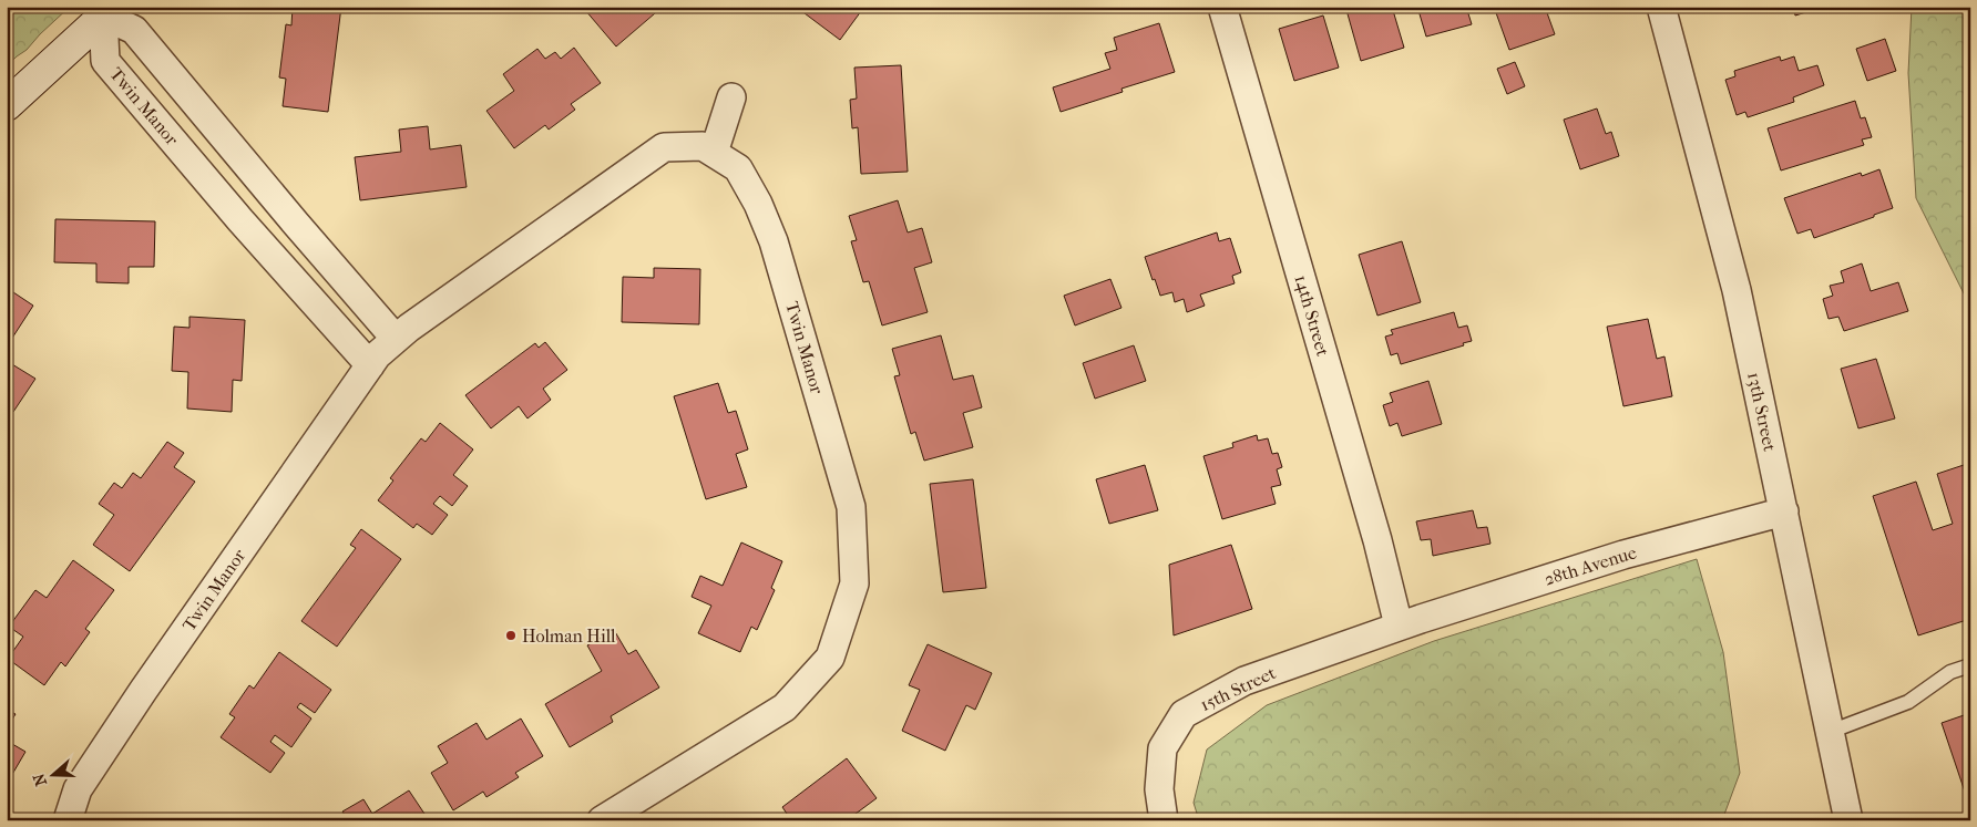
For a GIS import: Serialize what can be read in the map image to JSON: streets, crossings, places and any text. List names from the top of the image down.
{
  "streets": {
    "street": [
      "Twin Manor",
      "14th Street",
      "13th Street",
      "28th Avenue",
      "15th Street"
    ]
  },
  "crossings": [
    ["14th Street", "28th Avenue"],
    ["14th Street", "15th Street"],
    ["13th Street", "28th Avenue"],
    ["28th Avenue", "15th Street"]
  ],
  "places": ["Holman Hill"],
  "north": "left"
}
